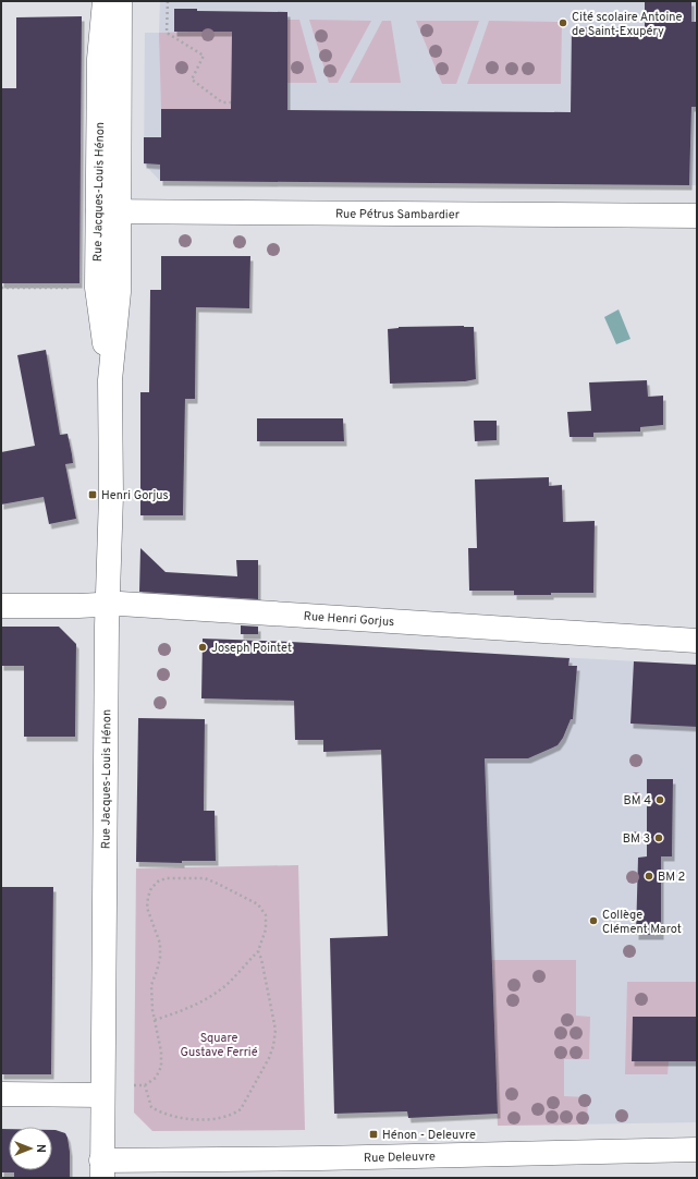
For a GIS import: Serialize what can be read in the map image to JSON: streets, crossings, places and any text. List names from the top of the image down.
{
  "streets": {
    "street": [
      "Rue Jacques-Louis Hénon",
      "Rue Pétrus Sambardier",
      "Rue Henri Gorjus",
      "Rue Deleuvre"
    ]
  },
  "crossings": [
    ["Rue Jacques-Louis Hénon", "Rue Pétrus Sambardier"],
    ["Rue Jacques-Louis Hénon", "Rue Henri Gorjus"],
    ["Rue Jacques-Louis Hénon", "Rue Deleuvre"]
  ],
  "parks": ["Square Gustave Ferrié"],
  "places": {
    "other": [
      "Cité scolaire Antoine de Saint-Exupéry",
      "Joseph Pointet",
      "BM 4",
      "BM 3",
      "BM 2",
      "Collège Clément Marot"
    ],
    "transit": ["Henri Gorjus", "Hénon - Deleuvre"]
  },
  "north": "right"
}
